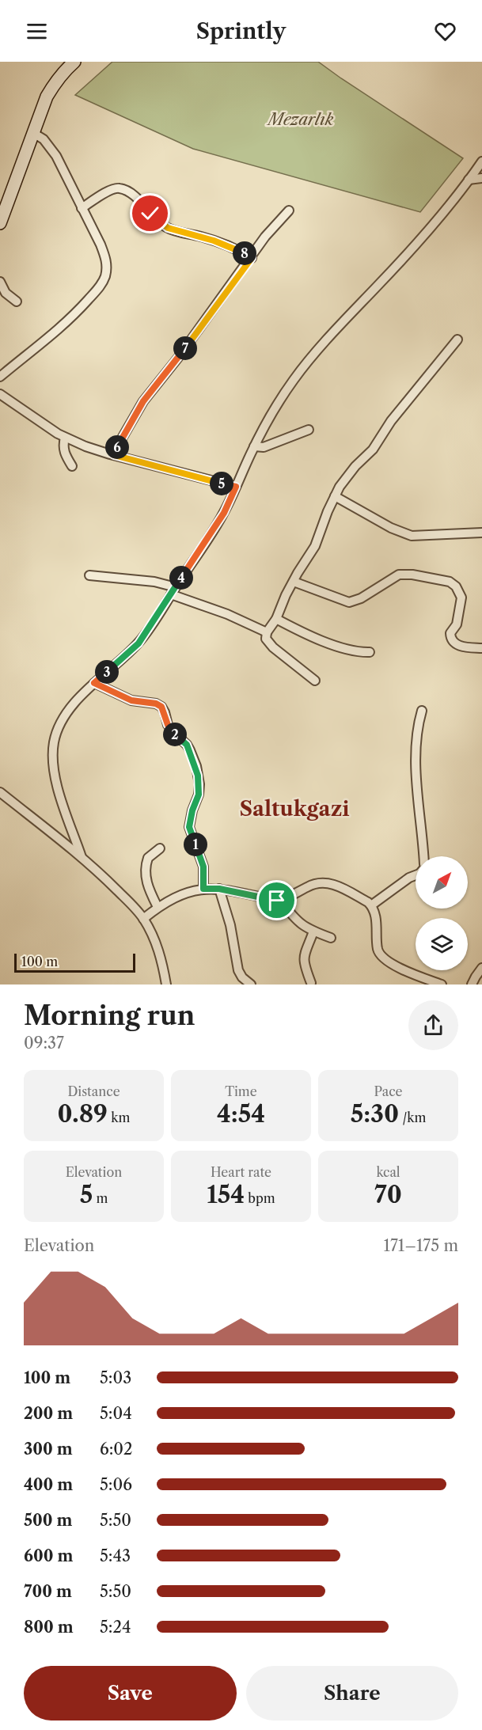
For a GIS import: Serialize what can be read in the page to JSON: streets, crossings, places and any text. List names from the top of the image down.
{
  "districts": ["Saltukgazi"],
  "parks": ["Mezarlık"],
  "scale_bar": "100 m",
  "north": "top right",
  "page": {
    "header": "Sprintly",
    "pins": [
      "8",
      "7",
      "6",
      "5",
      "4",
      "3",
      "2",
      "1"
    ],
    "scale": "100 m",
    "heading": ["Morning run", "09:37"],
    "stats": [
      ["Distance", "0.89 km"],
      ["Time", "4:54"],
      ["Pace", "5:30 /km"],
      ["Elevation", "5 m"],
      ["Heart rate", "154 bpm"],
      ["kcal", "70"]
    ],
    "chart": ["Elevation", "171–175 m"],
    "list": [
      {
        "name": "100 m",
        "note": "5:03"
      },
      {
        "name": "200 m",
        "note": "5:04"
      },
      {
        "name": "300 m",
        "note": "6:02"
      },
      {
        "name": "400 m",
        "note": "5:06"
      },
      {
        "name": "500 m",
        "note": "5:50"
      },
      {
        "name": "600 m",
        "note": "5:43"
      },
      {
        "name": "700 m",
        "note": "5:50"
      },
      {
        "name": "800 m",
        "note": "5:24"
      }
    ],
    "buttons": ["Save", "Share"]
  }
}
